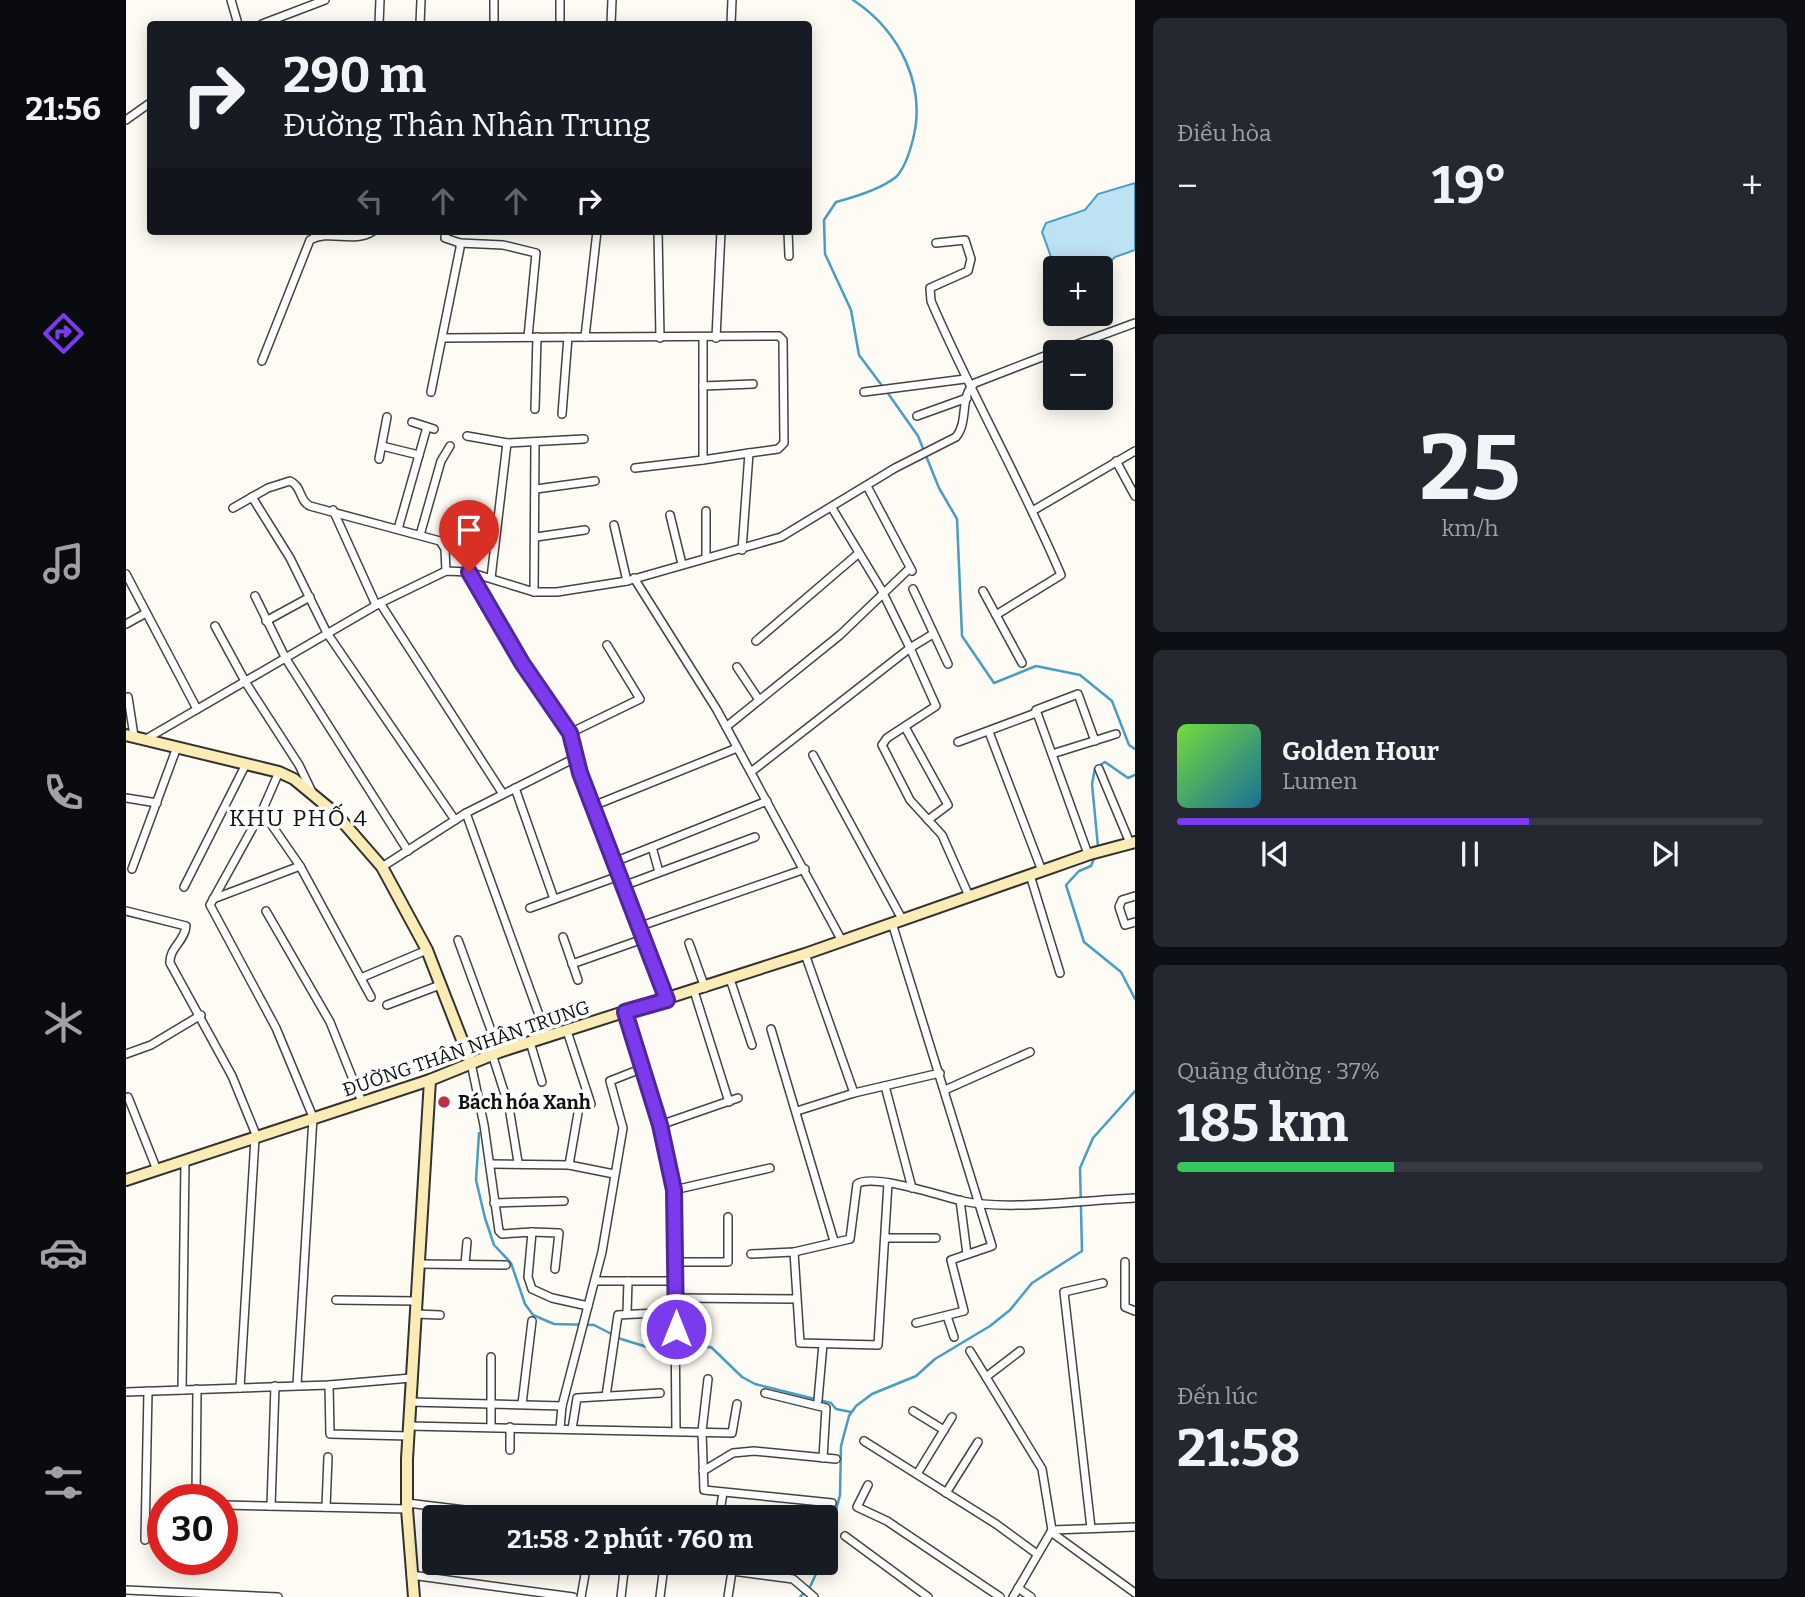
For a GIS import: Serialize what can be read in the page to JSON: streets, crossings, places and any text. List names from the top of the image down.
{
  "streets": {
    "street": ["ĐƯỜNG THÂN NHÂN TRUNG"]
  },
  "districts": ["KHU PHỐ 4"],
  "places": ["Bách hóa Xanh"],
  "page": {
    "tabs": "21:56",
    "tile": [
      "Điều hòa",
      ["25", "km/h"],
      ["Quãng đường · 37%", "185 km"],
      ["Đến lúc", "21:58"]
    ],
    "turn": ["290 m", "Đường Thân Nhân Trung"],
    "heat": ["−", "19°", "+"],
    "map_buttons": ["+", "−"],
    "song": ["Golden Hour", "Lumen"],
    "limit": "30",
    "trip": "21:58 · 2 phút · 760 m"
  }
}
